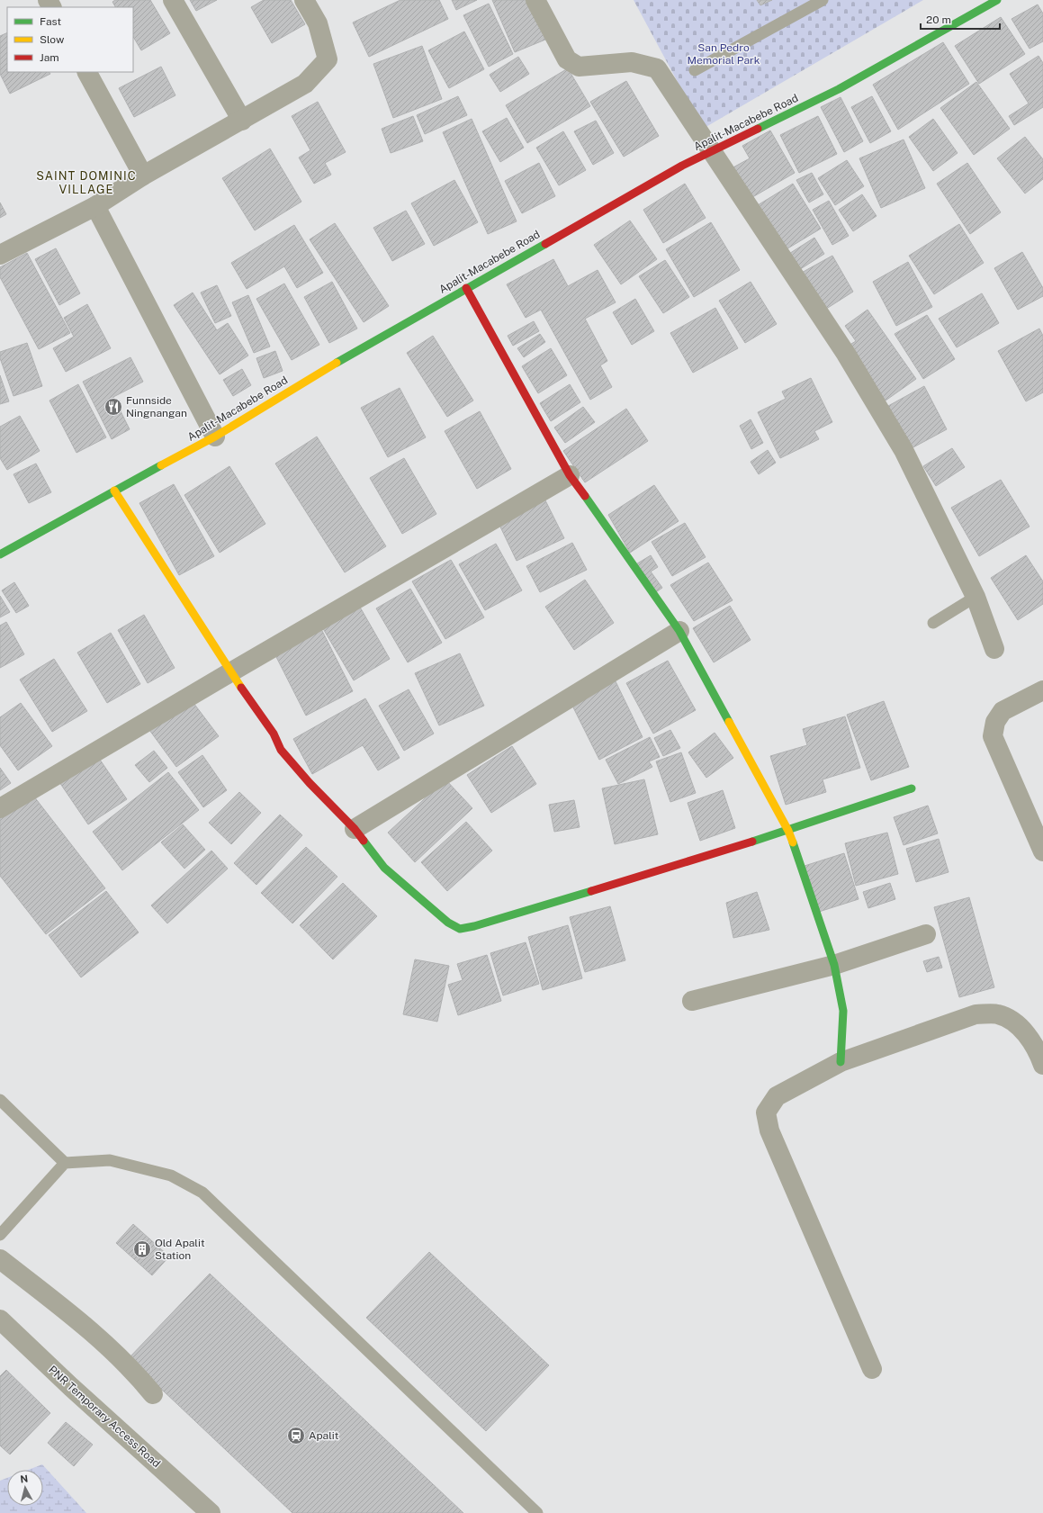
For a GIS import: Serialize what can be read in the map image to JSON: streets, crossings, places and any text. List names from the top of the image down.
{
  "streets": {
    "street": ["Apalit-Macabebe Road", "PNR Temporary Access Road"]
  },
  "districts": ["SAINT DOMINIC VILLAGE"],
  "parks": ["San Pedro Memorial Park"],
  "places": {
    "restaurant": ["Funnside Ningnangan"],
    "building": ["Old Apalit Station"],
    "station": ["Apalit"]
  },
  "legend": ["Fast", "Slow", "Jam"],
  "scale_bar": "20 m",
  "north": "top"
}
